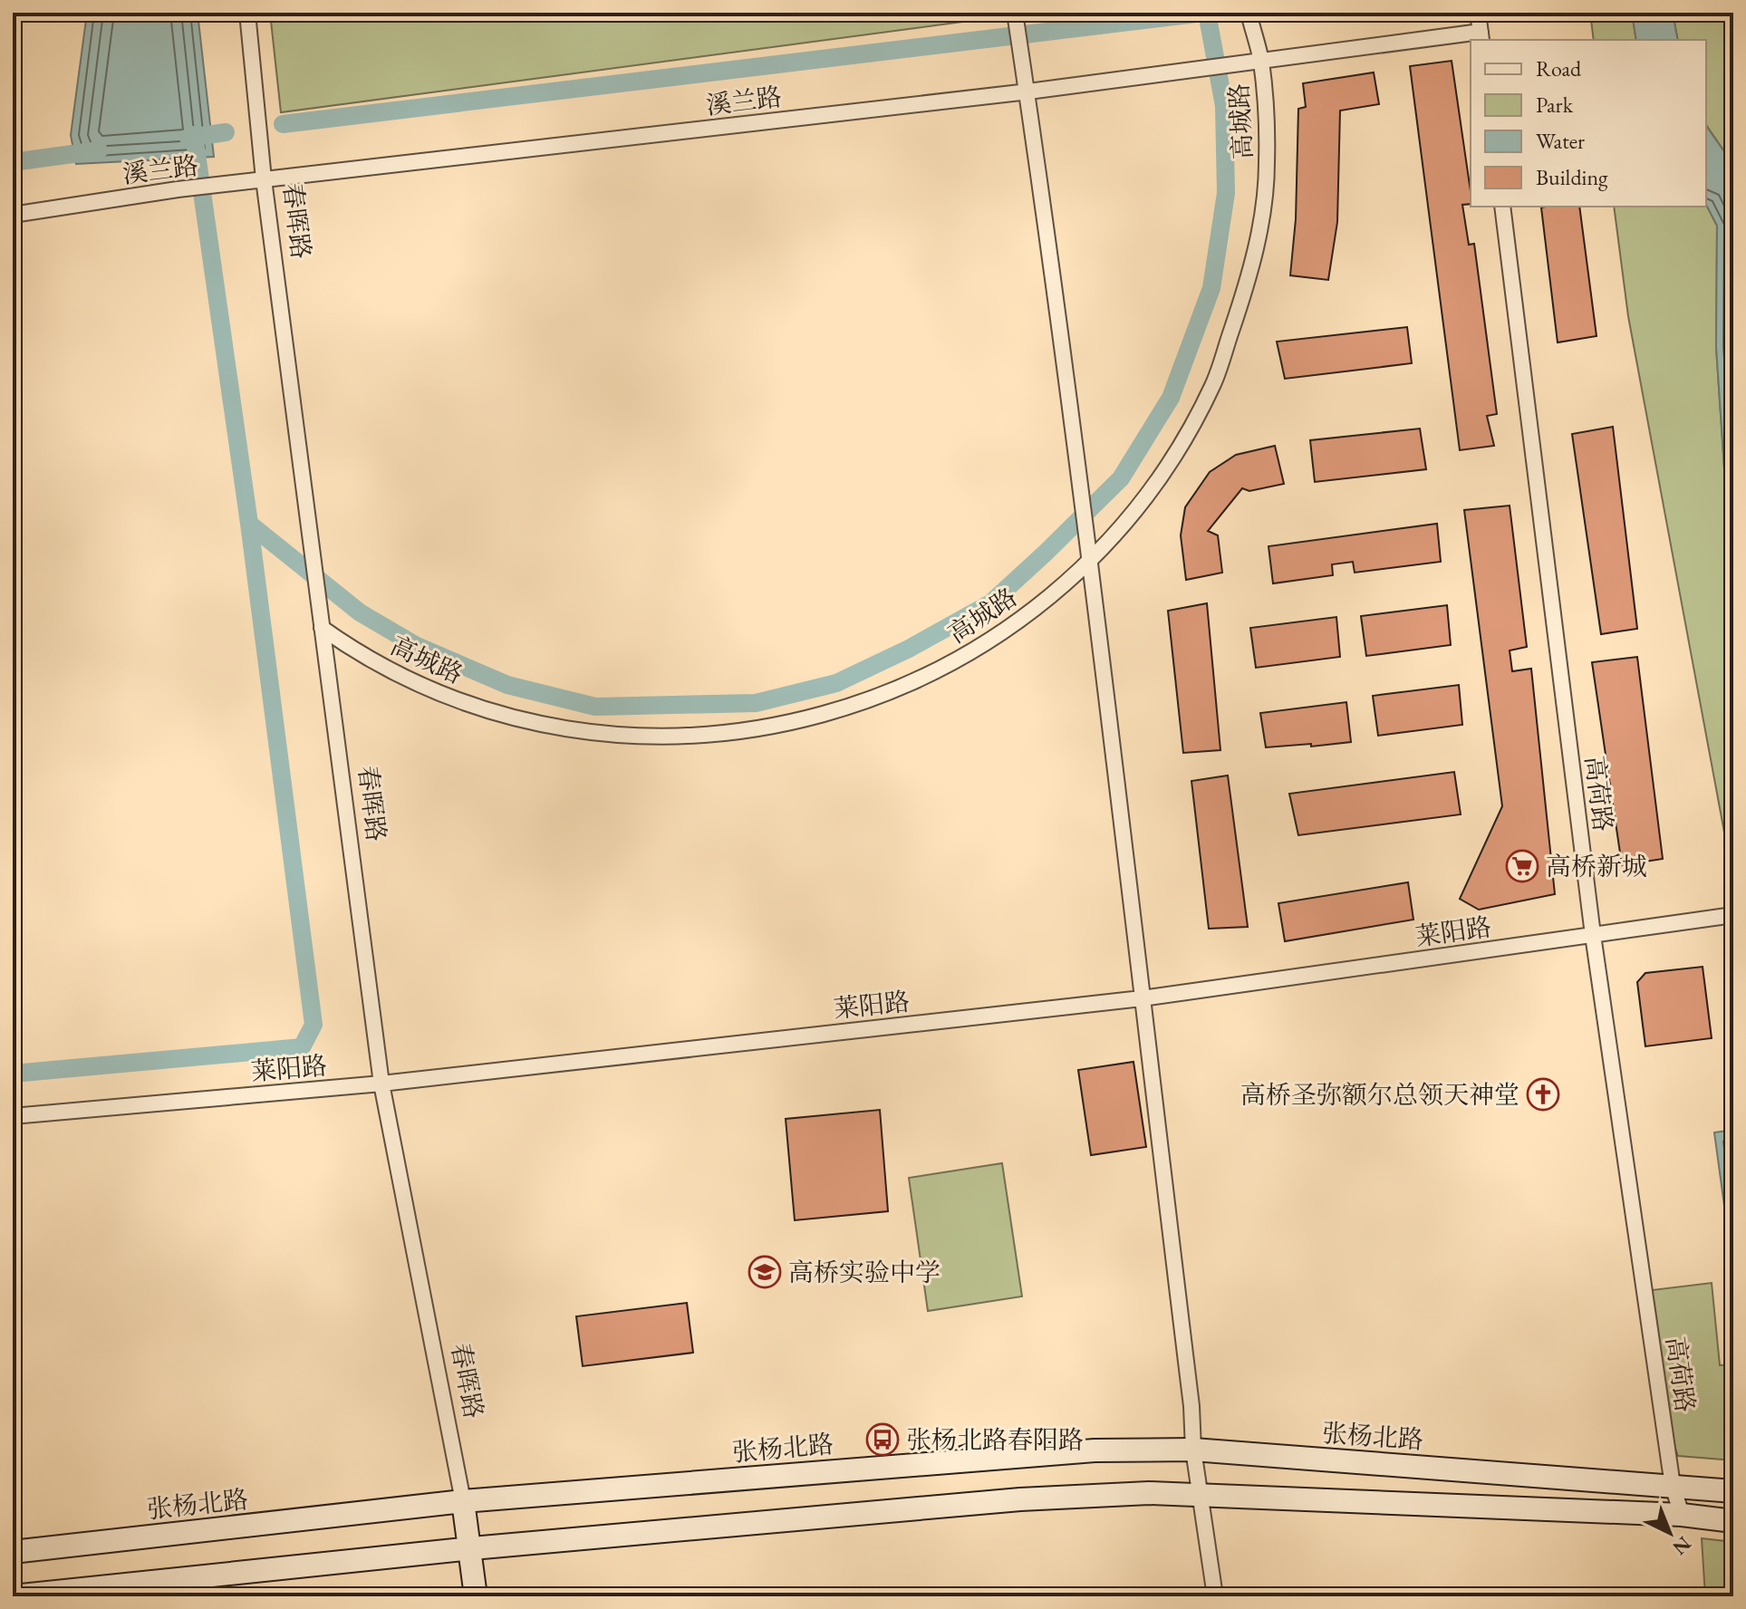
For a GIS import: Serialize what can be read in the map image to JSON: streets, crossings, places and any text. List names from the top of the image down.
{
  "streets": {
    "main road": ["春晖路", "张杨北路"],
    "street": [
      "溪兰路",
      "高城路",
      "高荷路",
      "莱阳路"
    ]
  },
  "crossings": [
    ["溪兰路", "高城路"],
    ["溪兰路", "春晖路"],
    ["高城路", "春晖路"],
    ["春晖路", "莱阳路"],
    ["春晖路", "张杨北路"],
    ["高荷路", "莱阳路"],
    ["高荷路", "张杨北路"]
  ],
  "places": {
    "supermarket": ["高桥新城"],
    "church": ["高桥圣弥额尔总领天神堂"],
    "school or university": ["高桥实验中学"],
    "bus stop": ["张杨北路春阳路"]
  },
  "legend": [
    "Road",
    "Park",
    "Water",
    "Building"
  ],
  "north": "bottom right"
}
